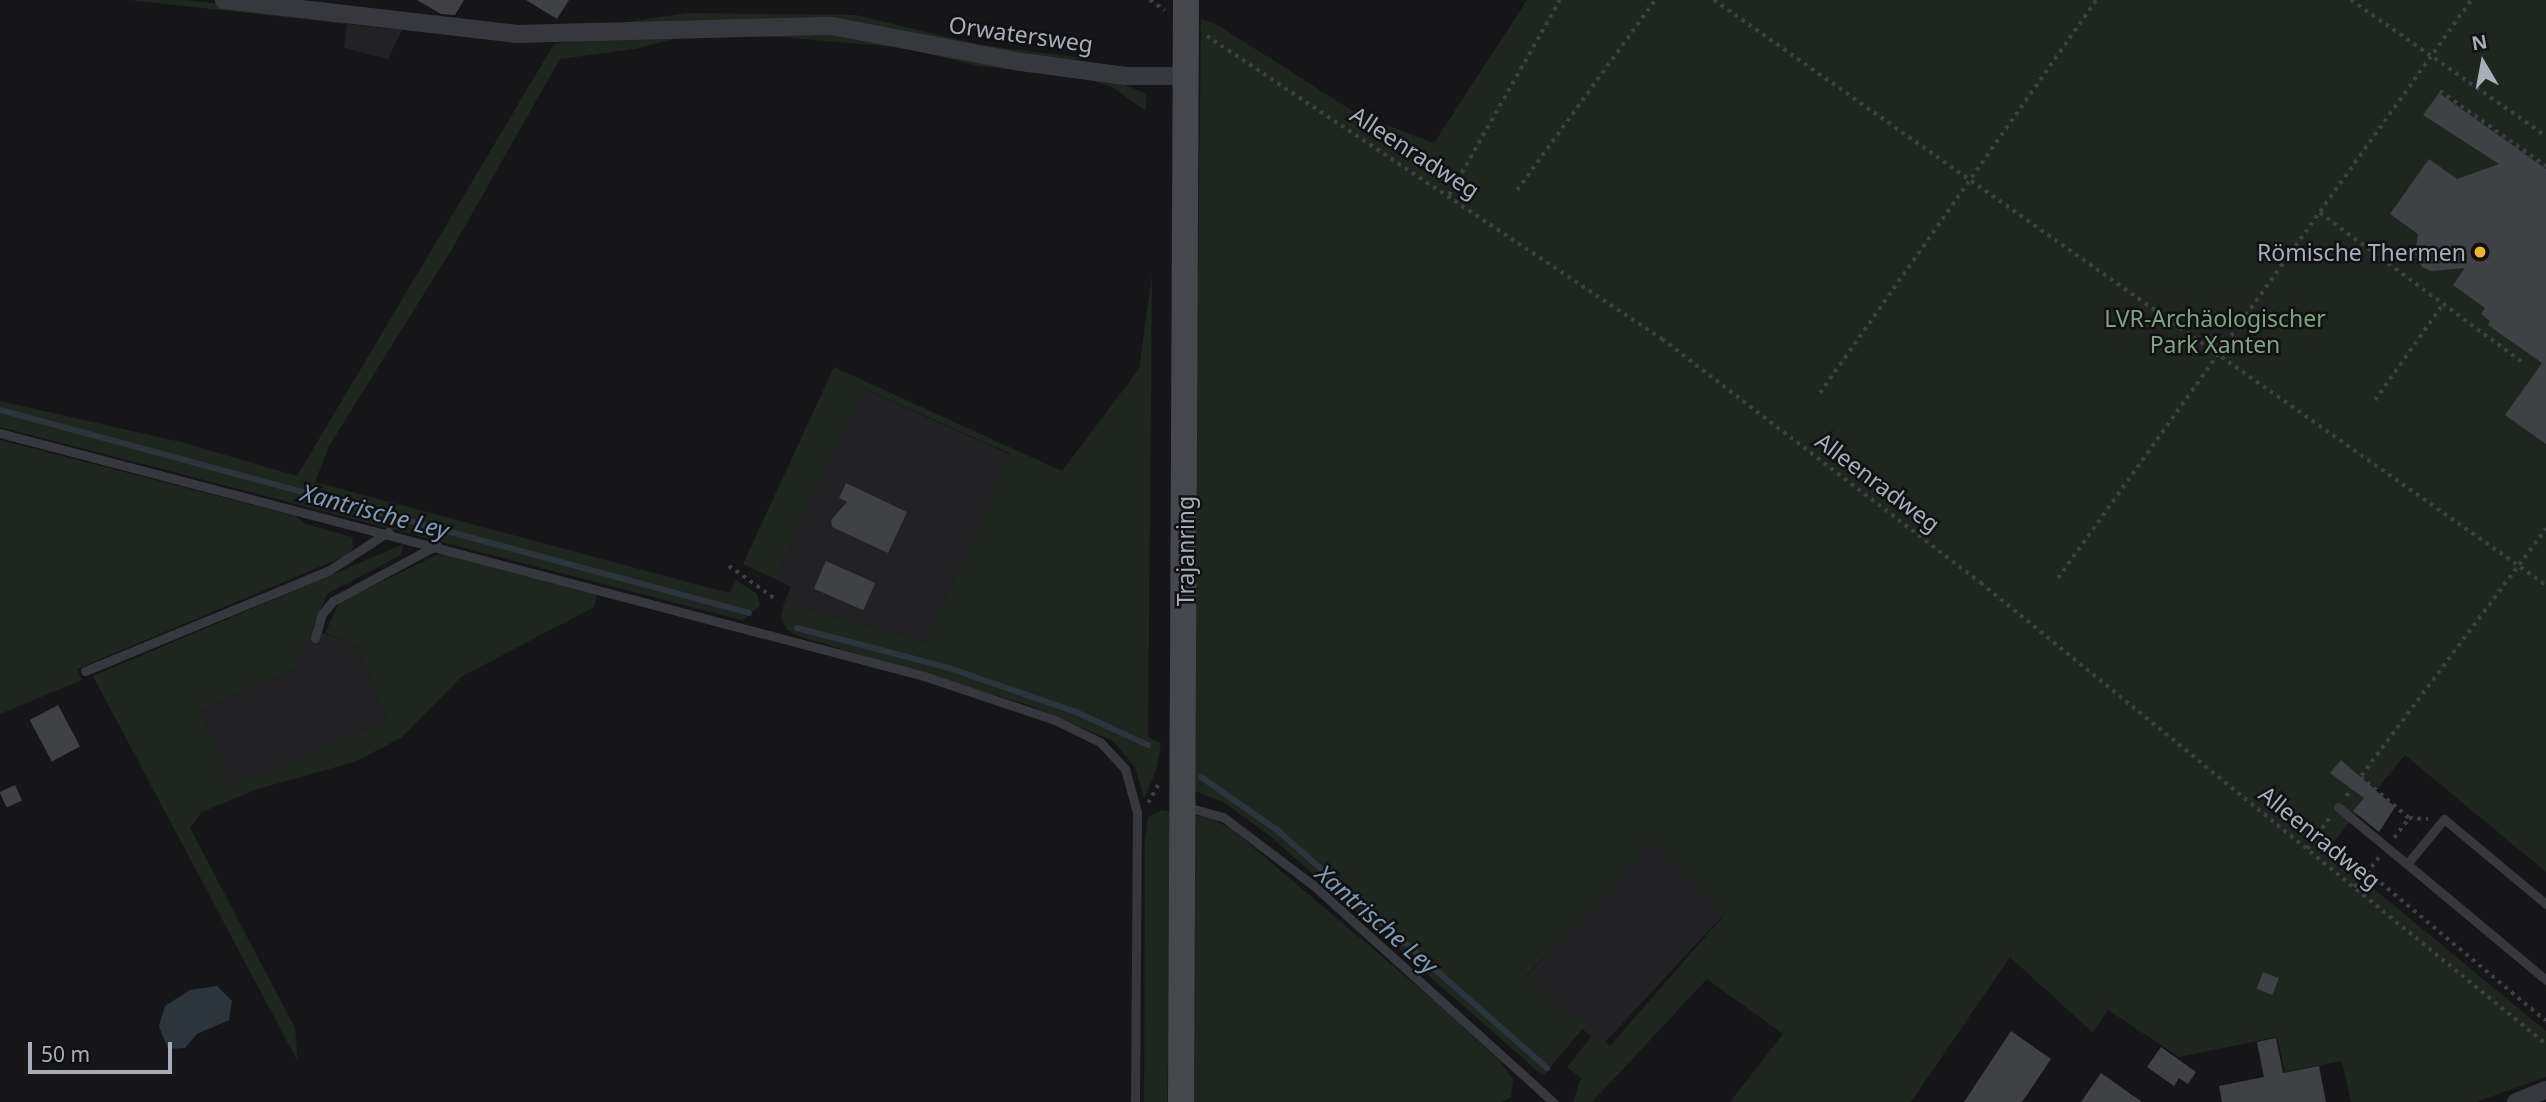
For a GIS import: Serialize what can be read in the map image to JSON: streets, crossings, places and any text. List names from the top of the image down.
{
  "streets": {
    "main road": ["Trajanring"],
    "street": ["Orwatersweg"],
    "path": ["Alleenradweg"]
  },
  "crossings": [
    ["Orwatersweg", "Trajanring"],
    ["Alleenradweg", "Trajanring"]
  ],
  "water": ["Xantrische Ley"],
  "parks": ["LVR-Archäologischer Park Xanten"],
  "places": ["Römische Thermen"],
  "scale_bar": "50 m",
  "north": "top"
}
